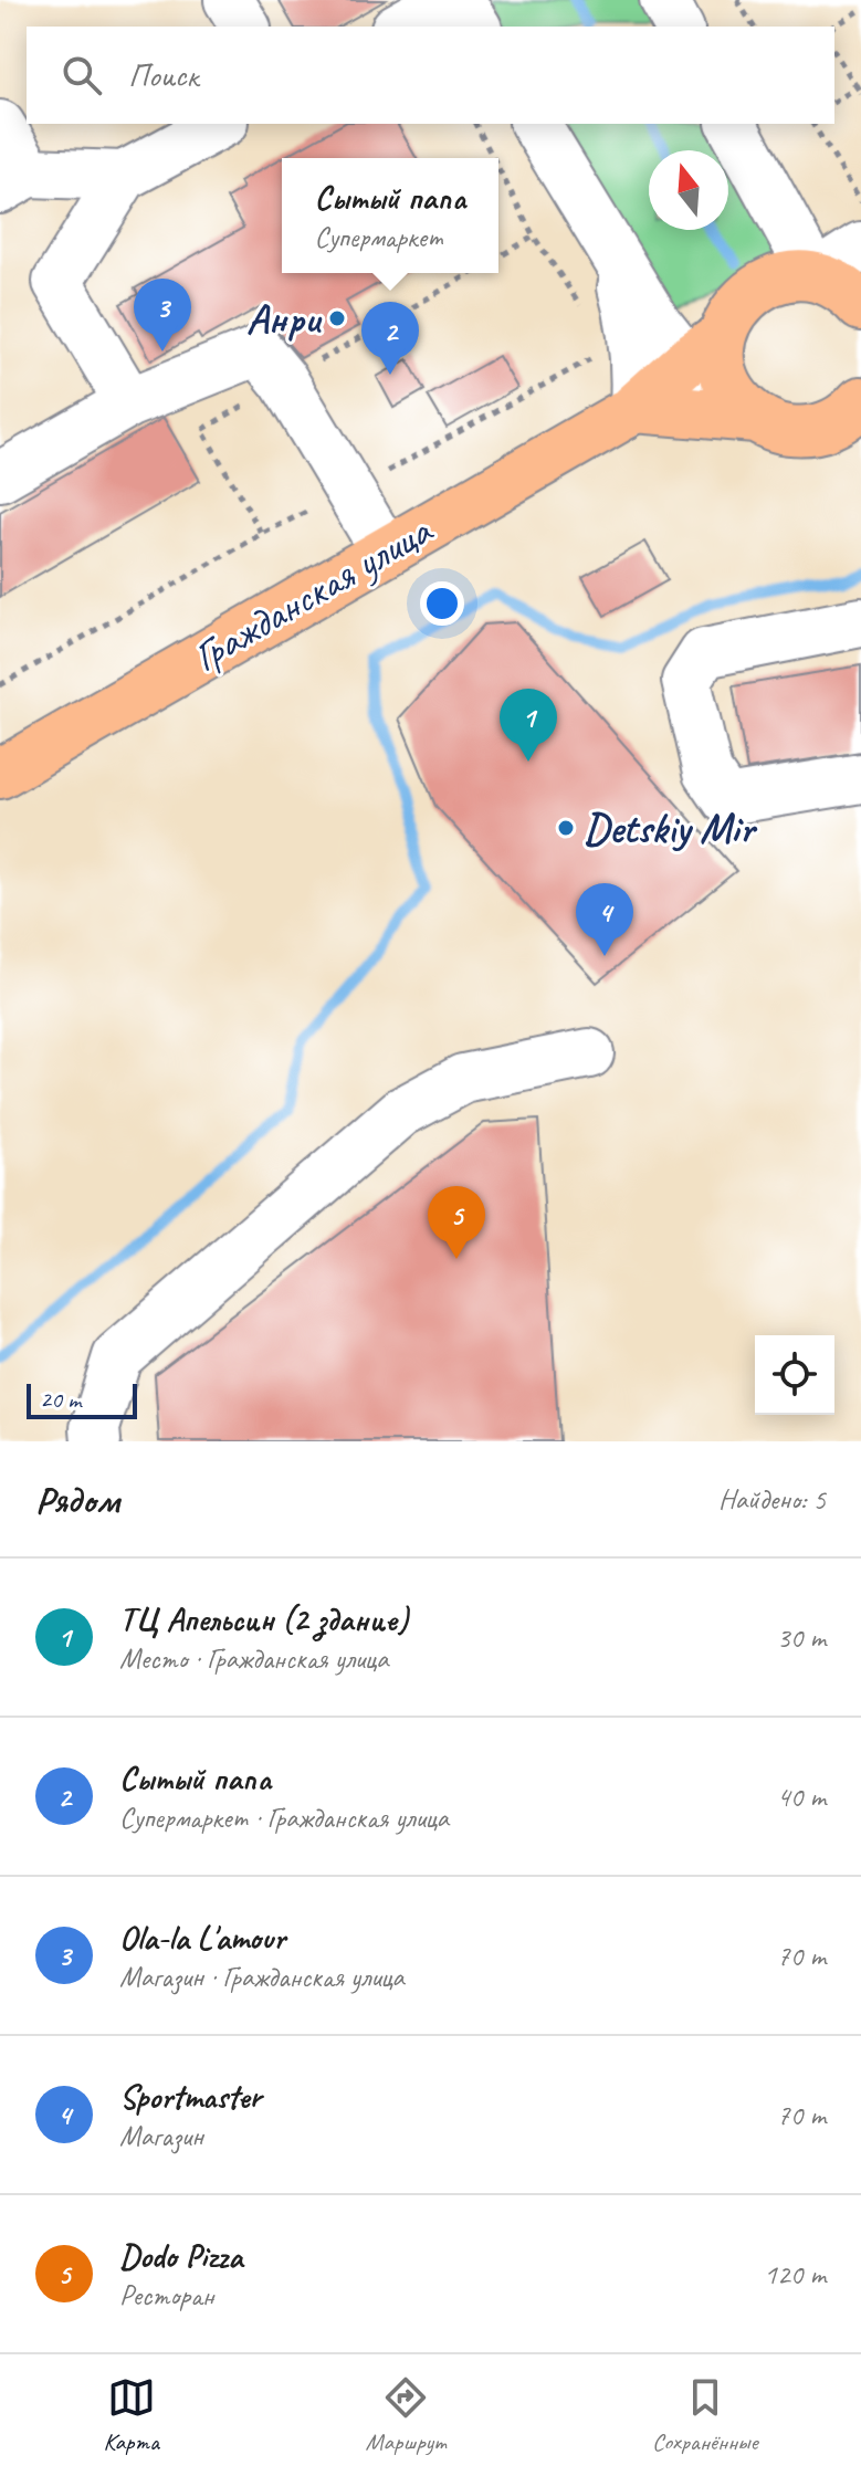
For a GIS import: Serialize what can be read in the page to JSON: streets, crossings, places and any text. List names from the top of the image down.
{
  "streets": {
    "main road": ["Гражданская улица"]
  },
  "places": ["Анри", "Detskiy Mir"],
  "scale_bar": "20 m",
  "north": "top",
  "page": {
    "search": "Поиск",
    "popup": ["Сытый папа", "Супермаркет"],
    "pins": [
      "3",
      "2",
      "1",
      "4",
      "5"
    ],
    "scale": "20 m",
    "heading": ["Рядом", "Найдено: 5"],
    "list": [
      {
        "mark": "1",
        "name": "ТЦ Апельсин (2 здание)",
        "note": "Место · Гражданская улица",
        "value": "30 m"
      },
      {
        "mark": "2",
        "name": "Сытый папа",
        "note": "Супермаркет · Гражданская улица",
        "value": "40 m"
      },
      {
        "mark": "3",
        "name": "Ola-la L'amour",
        "note": "Магазин · Гражданская улица",
        "value": "70 m"
      },
      {
        "mark": "4",
        "name": "Sportmaster",
        "note": "Магазин",
        "value": "70 m"
      },
      {
        "mark": "5",
        "name": "Dodo Pizza",
        "note": "Ресторан",
        "value": "120 m"
      }
    ],
    "nav": ["Карта", "Маршрут", "Сохранённые"]
  }
}
